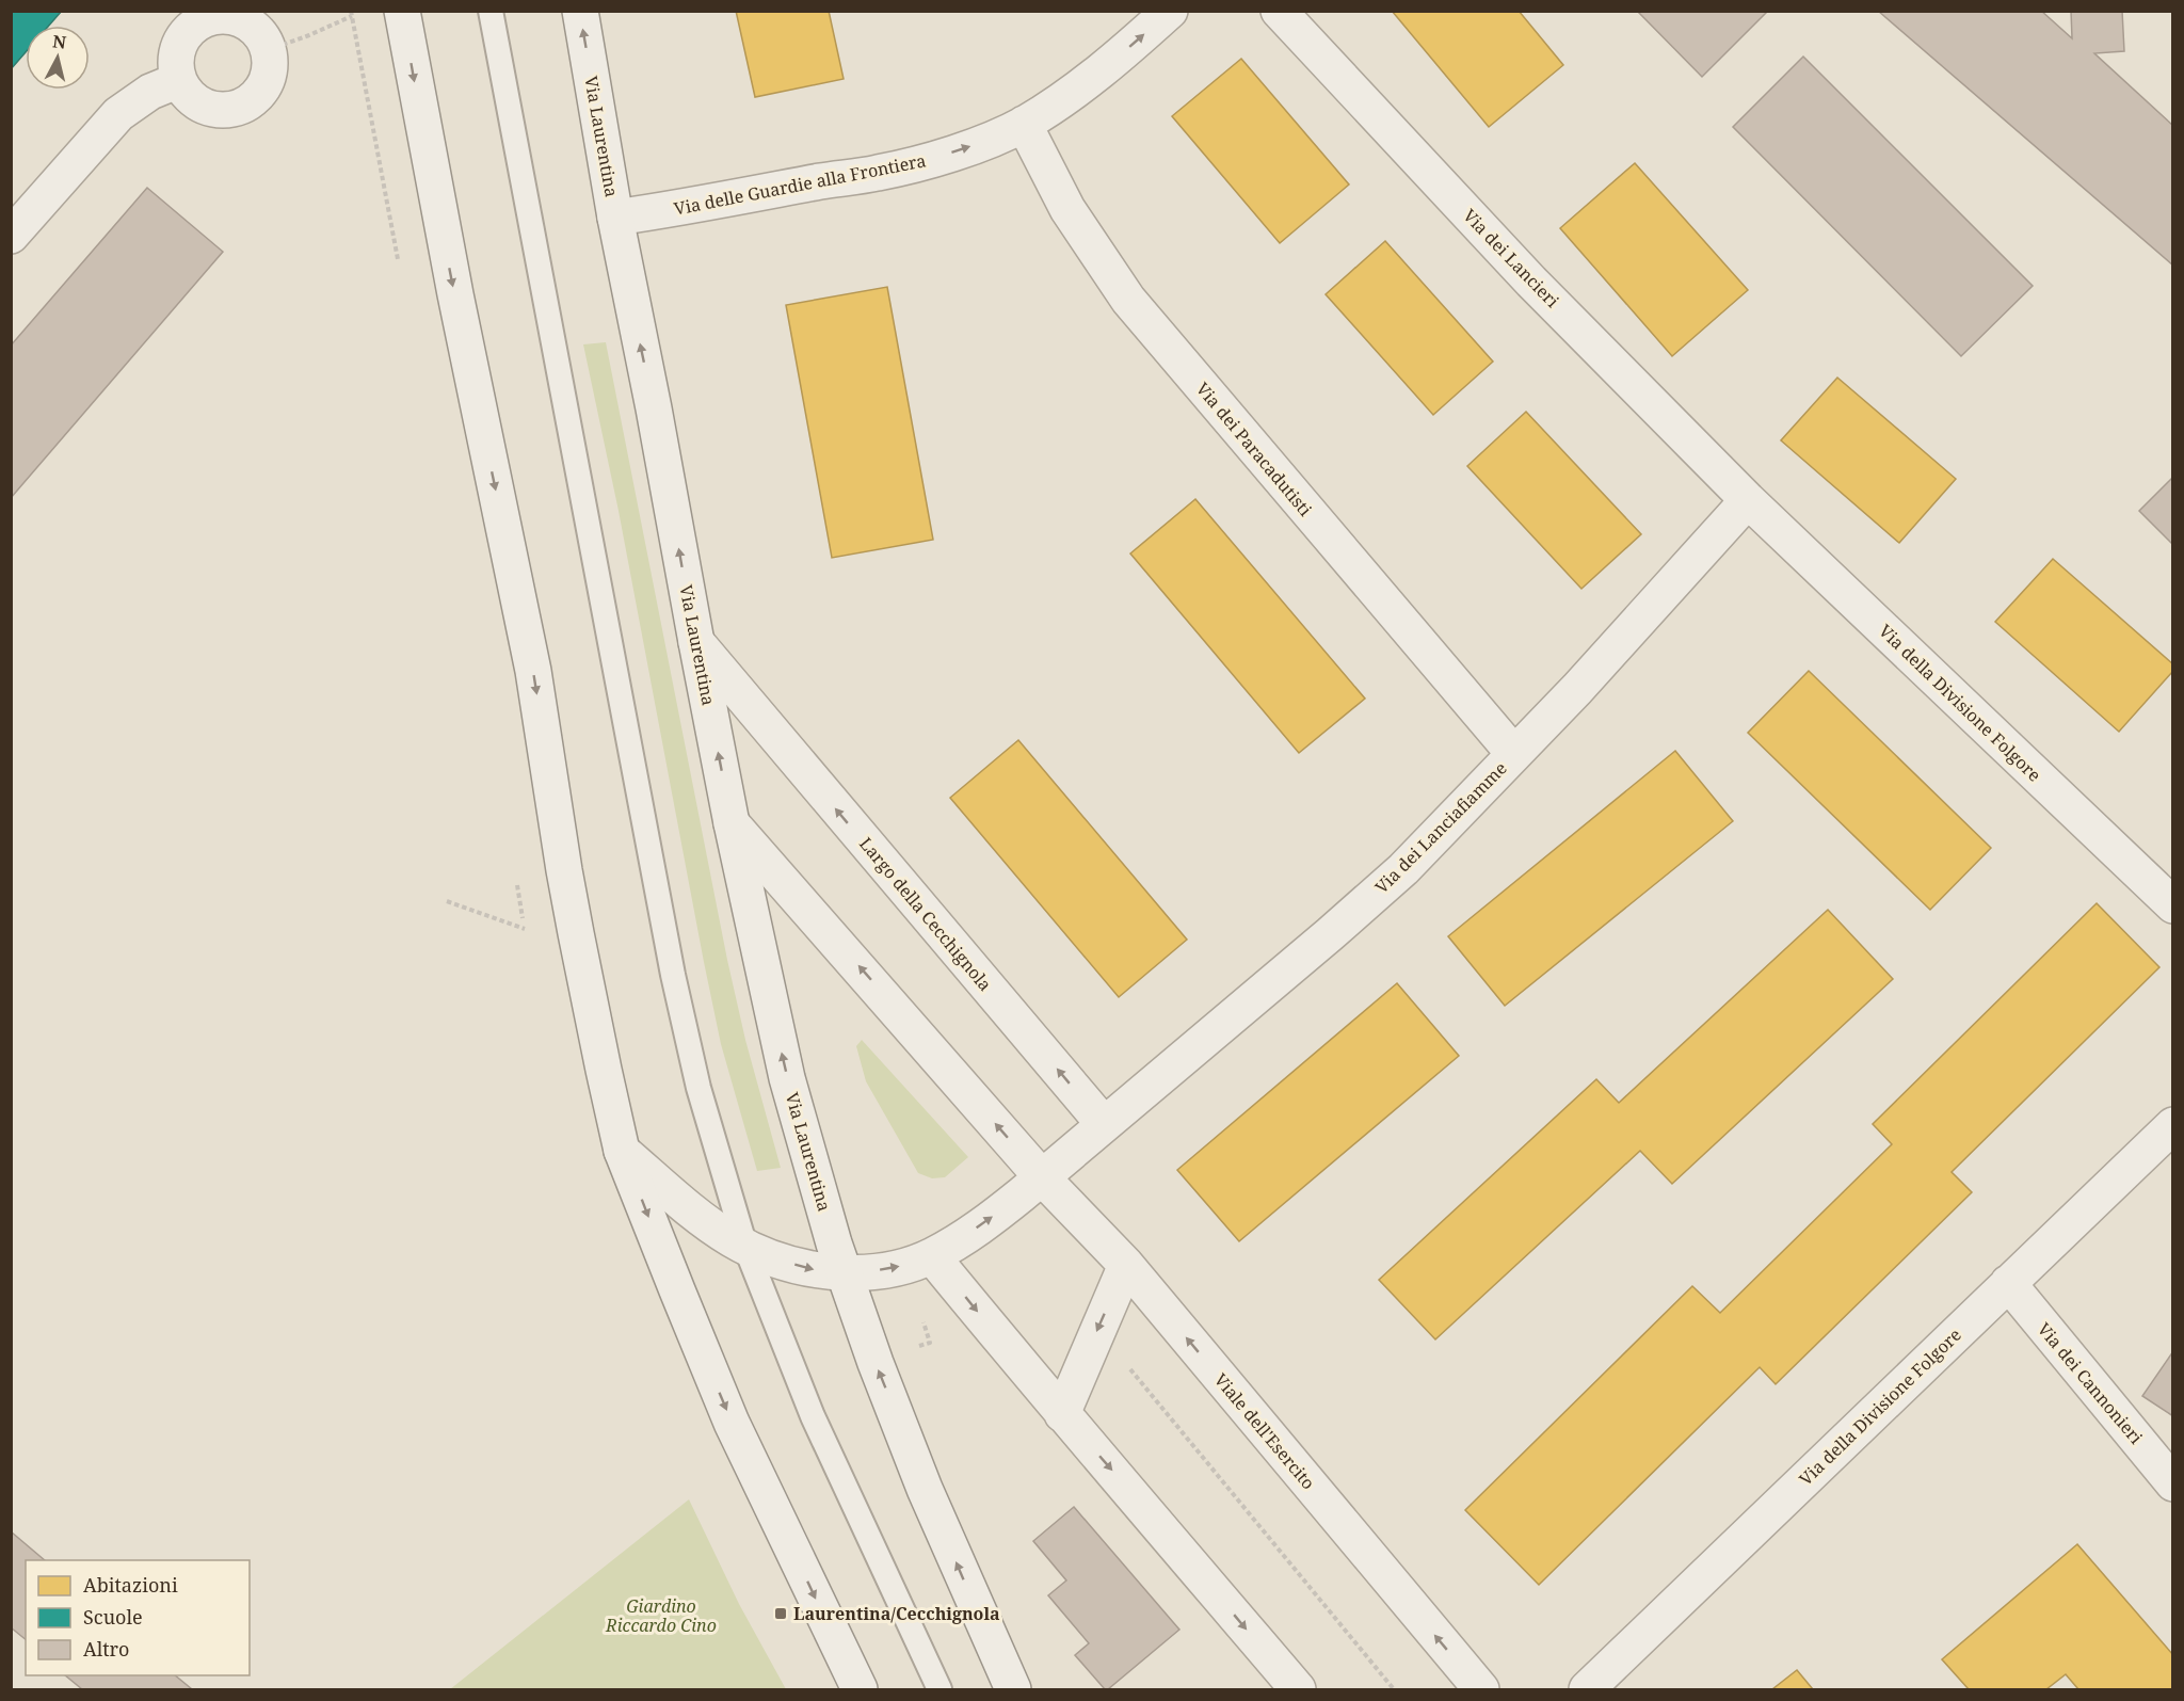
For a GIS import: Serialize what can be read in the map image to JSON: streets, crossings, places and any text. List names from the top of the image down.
{
  "streets": {
    "street": [
      "Via Laurentina",
      "Via delle Guardie alla Frontiera",
      "Via dei Lancieri",
      "Via dei Paracadutisti",
      "Via della Divisione Folgore",
      "Via dei Lanciafiamme",
      "Largo della Cecchignola",
      "Via dei Cannonieri",
      "Viale dell'Esercito"
    ]
  },
  "crossings": [
    ["Via Laurentina", "Via delle Guardie alla Frontiera"],
    ["Via Laurentina", "Largo della Cecchignola"],
    ["Via delle Guardie alla Frontiera", "Via dei Paracadutisti"],
    ["Via dei Lancieri", "Via della Divisione Folgore"],
    ["Via dei Lancieri", "Via dei Lanciafiamme"],
    ["Via dei Paracadutisti", "Via dei Lanciafiamme"],
    ["Via della Divisione Folgore", "Via dei Lanciafiamme"],
    ["Via della Divisione Folgore", "Via dei Cannonieri"],
    ["Via dei Lanciafiamme", "Largo della Cecchignola"]
  ],
  "one_way": ["Via delle Guardie alla Frontiera"],
  "parks": ["Giardino Riccardo Cino"],
  "places": {
    "transit": ["Laurentina/Cecchignola"]
  },
  "legend": ["Abitazioni", "Scuole", "Altro"],
  "north": "top"
}
